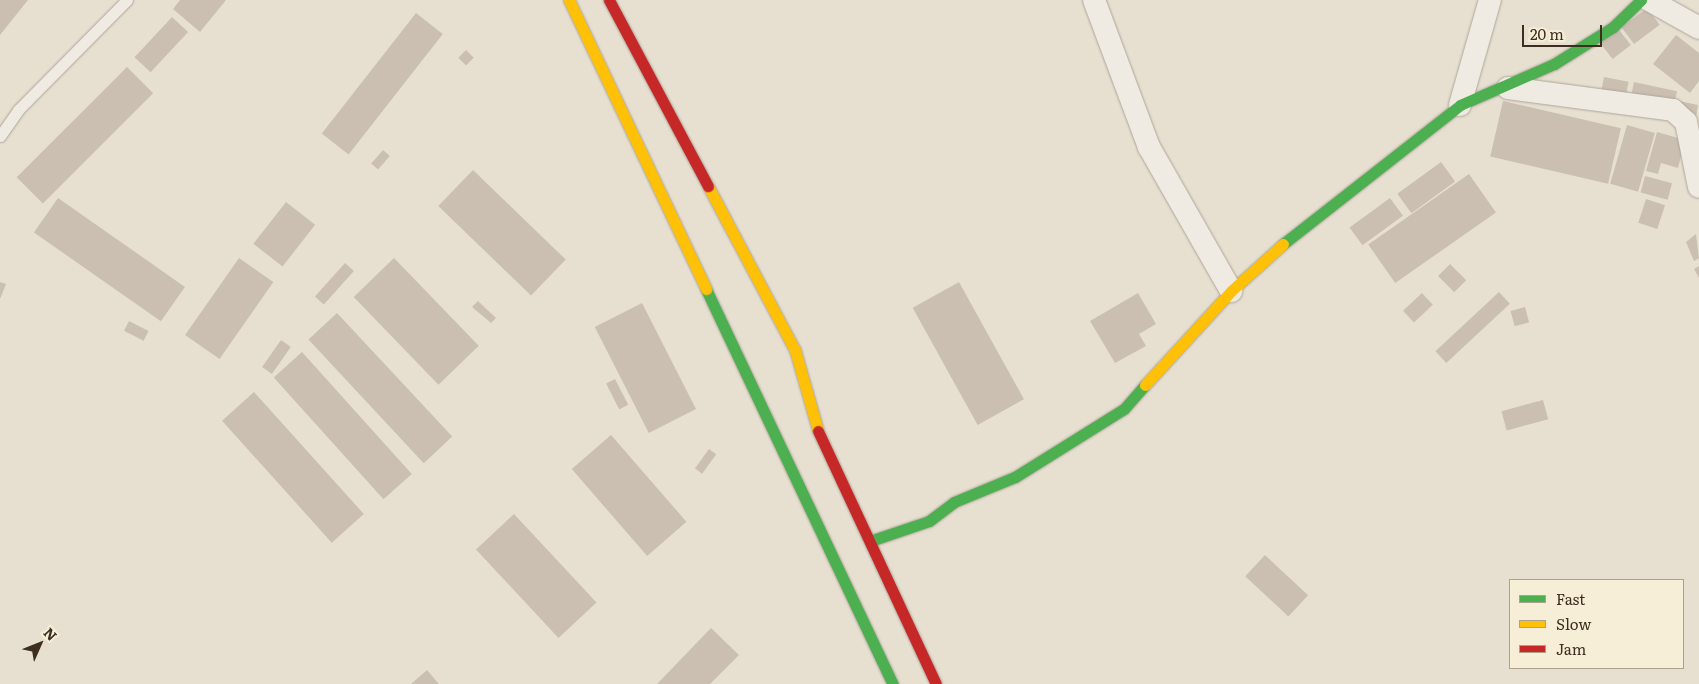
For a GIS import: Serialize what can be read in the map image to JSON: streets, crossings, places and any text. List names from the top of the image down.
{
  "legend": ["Fast", "Slow", "Jam"],
  "scale_bar": "20 m",
  "north": "top right"
}
